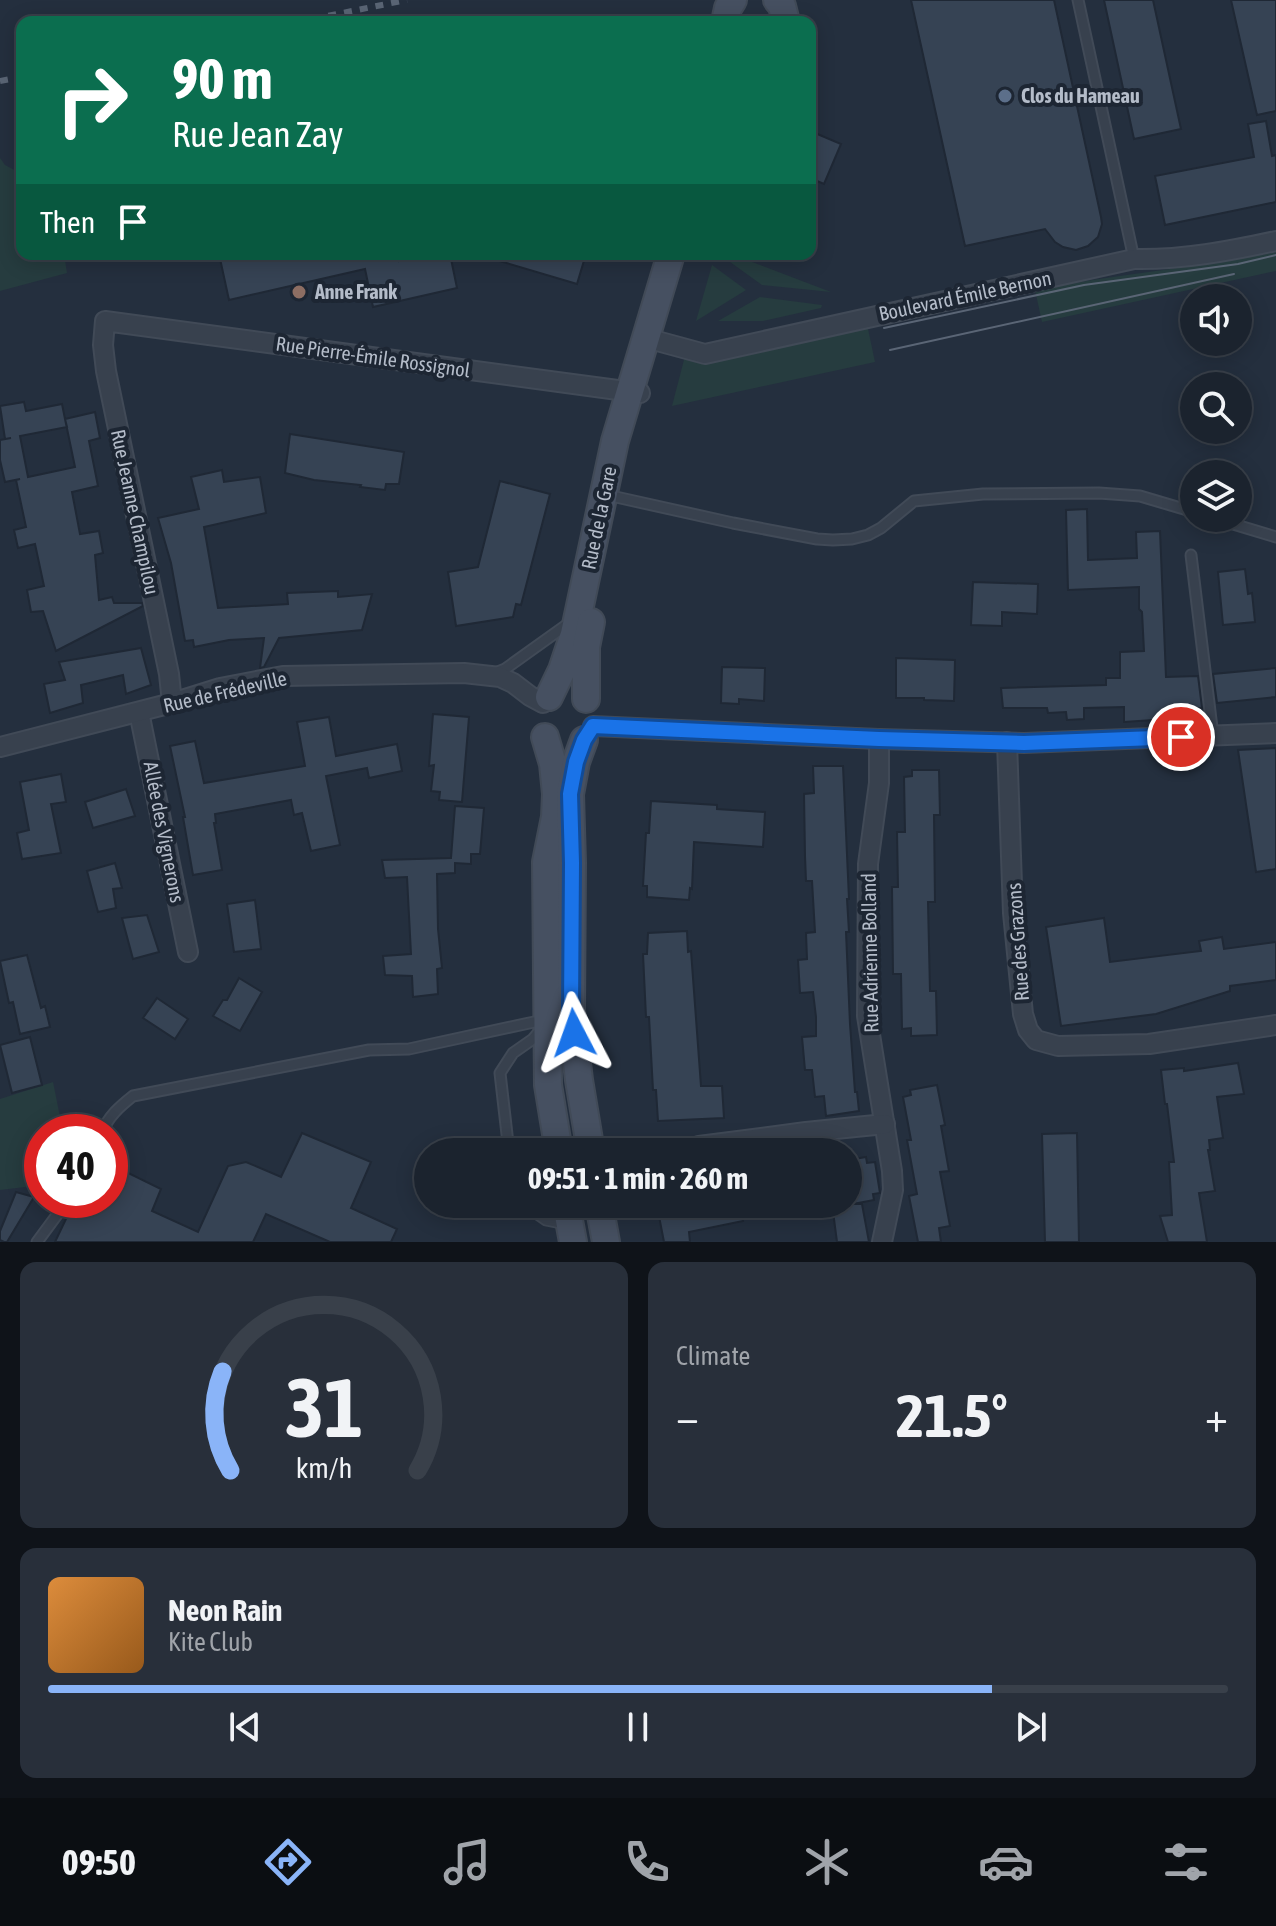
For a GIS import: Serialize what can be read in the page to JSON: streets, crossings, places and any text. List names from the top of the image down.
{
  "streets": {
    "street": [
      "Boulevard Émile Bernon",
      "Rue Pierre-Émile Rossignol",
      "Rue Jeanne Champilou",
      "Rue de la Gare",
      "Rue de Frédeville",
      "Allée des Vignerons",
      "Rue des Grazons",
      "Rue Adrienne Bolland"
    ]
  },
  "crossings": [
    ["Boulevard Émile Bernon", "Rue de la Gare"],
    ["Rue Pierre-Émile Rossignol", "Rue Jeanne Champilou"],
    ["Rue Pierre-Émile Rossignol", "Rue de la Gare"],
    ["Rue Jeanne Champilou", "Rue de Frédeville"],
    ["Rue de la Gare", "Rue de Frédeville"],
    ["Rue de Frédeville", "Allée des Vignerons"]
  ],
  "places": ["Clos du Hameau", "Anne Frank"],
  "page": {
    "turn": ["90 m", "Rue Jean Zay"],
    "then": "Then",
    "limit": "40",
    "trip": "09:51 · 1 min · 260 m",
    "tile": "Climate",
    "heat": ["−", "21.5°", "+"],
    "song": ["Neon Rain", "Kite Club"],
    "tabs": "09:50",
    "gauge": ["31", "km/h"]
  }
}
